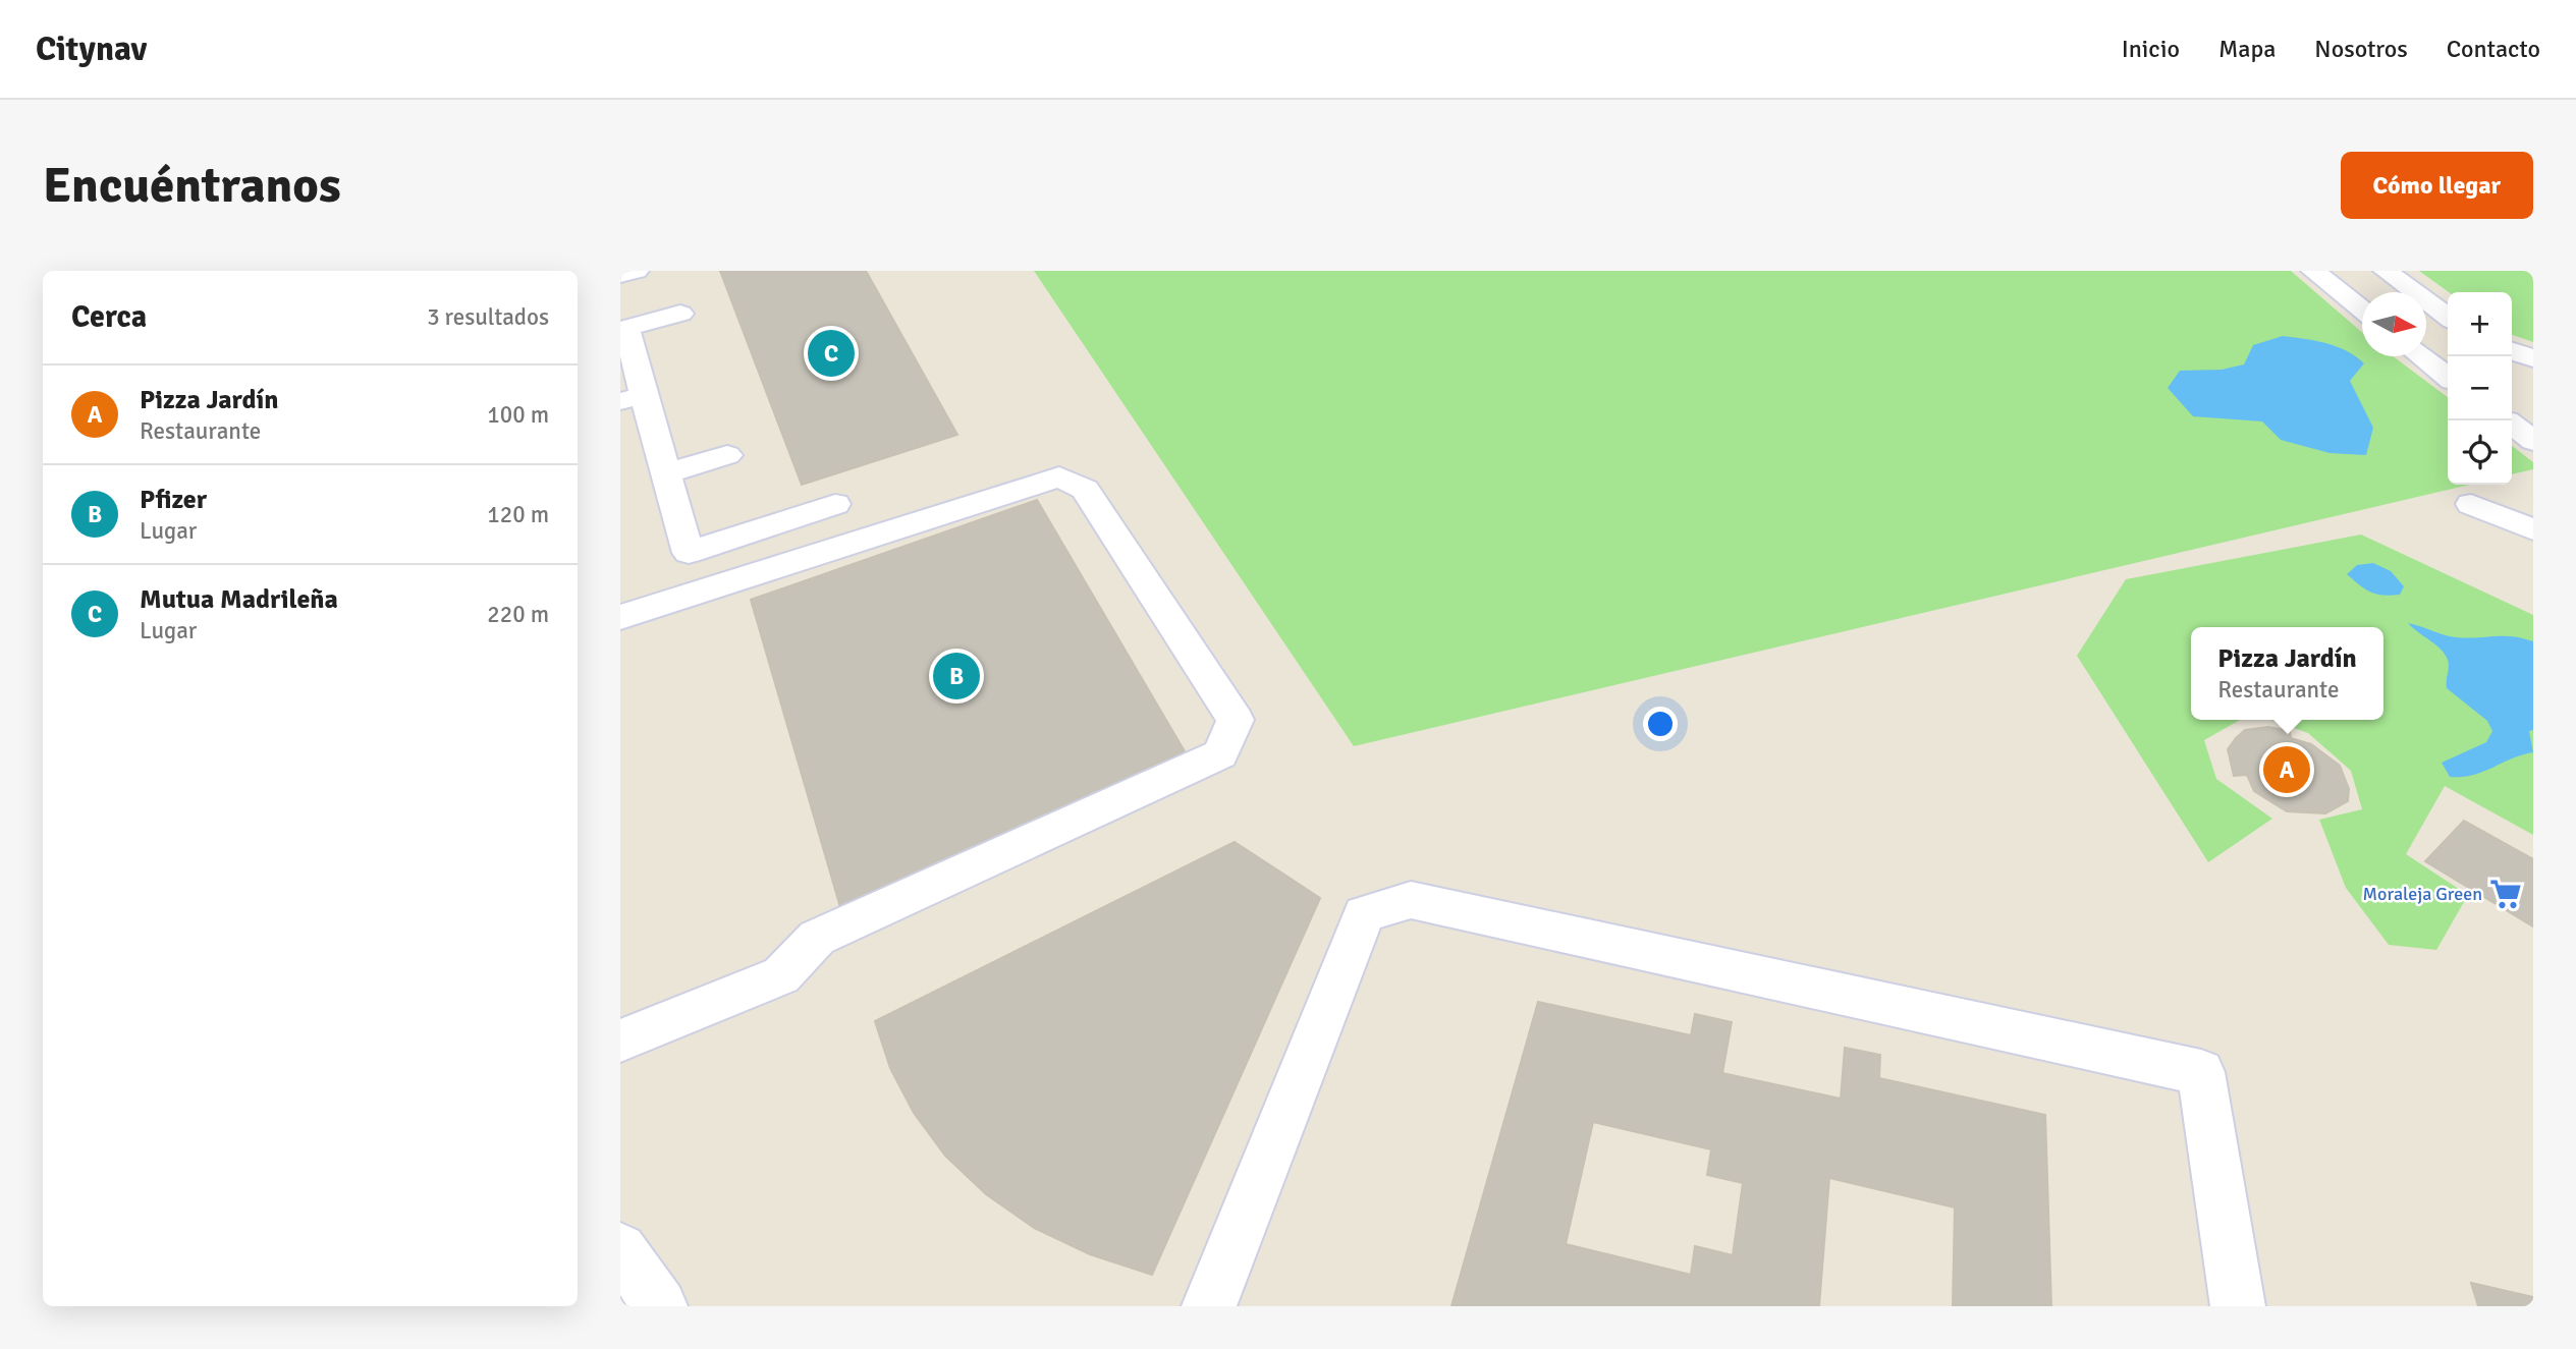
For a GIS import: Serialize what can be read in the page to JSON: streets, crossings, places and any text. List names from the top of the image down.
{
  "places": {
    "supermarket": ["Moraleja Green"]
  },
  "north": "right",
  "page": {
    "header": "Citynav",
    "nav": [
      "Inicio",
      "Mapa",
      "Nosotros",
      "Contacto"
    ],
    "buttons": "Cómo llegar",
    "title": "Encuéntranos",
    "heading": ["Cerca", "3 resultados"],
    "map_buttons": ["+", "−"],
    "pins": ["C", "B", "A"],
    "list": [
      {
        "mark": "A",
        "name": "Pizza Jardín",
        "note": "Restaurante",
        "value": "100 m"
      },
      {
        "mark": "B",
        "name": "Pfizer",
        "note": "Lugar",
        "value": "120 m"
      },
      {
        "mark": "C",
        "name": "Mutua Madrileña",
        "note": "Lugar",
        "value": "220 m"
      }
    ],
    "popup": ["Pizza Jardín", "Restaurante"]
  }
}
